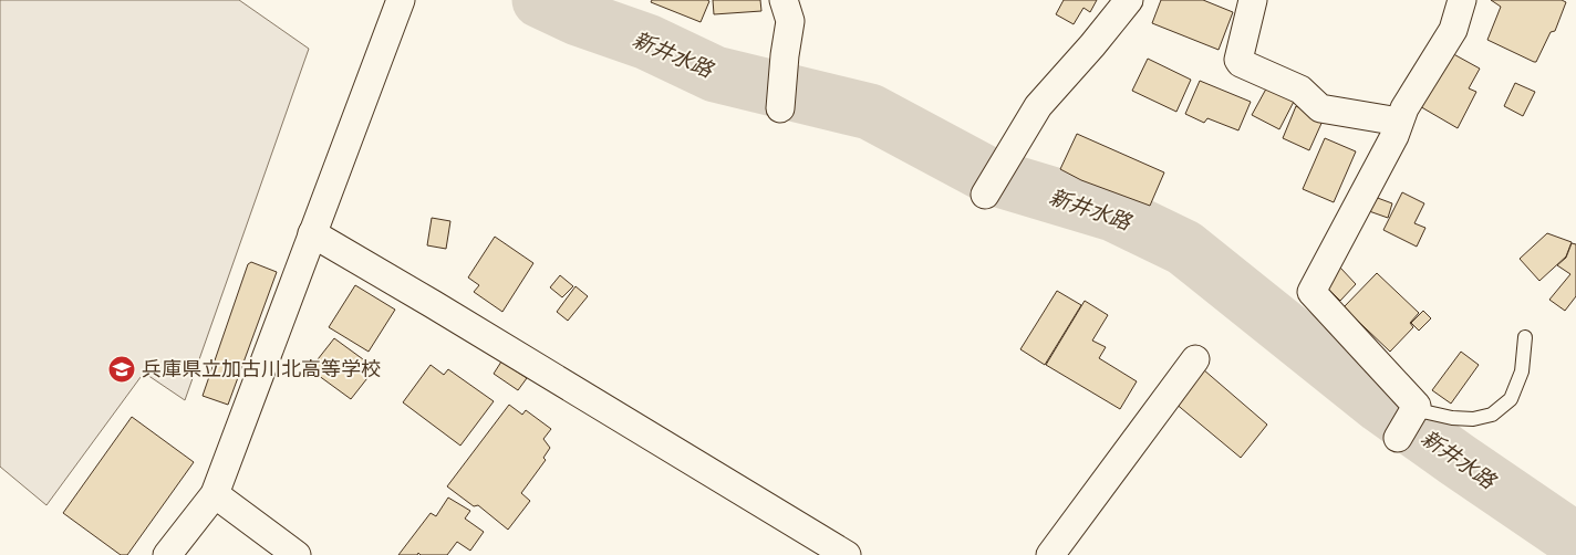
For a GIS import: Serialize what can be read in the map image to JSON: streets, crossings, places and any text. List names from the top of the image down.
{
  "water": ["新井水路"],
  "places": {
    "school or university": ["兵庫県立加古川北高等学校"]
  }
}
